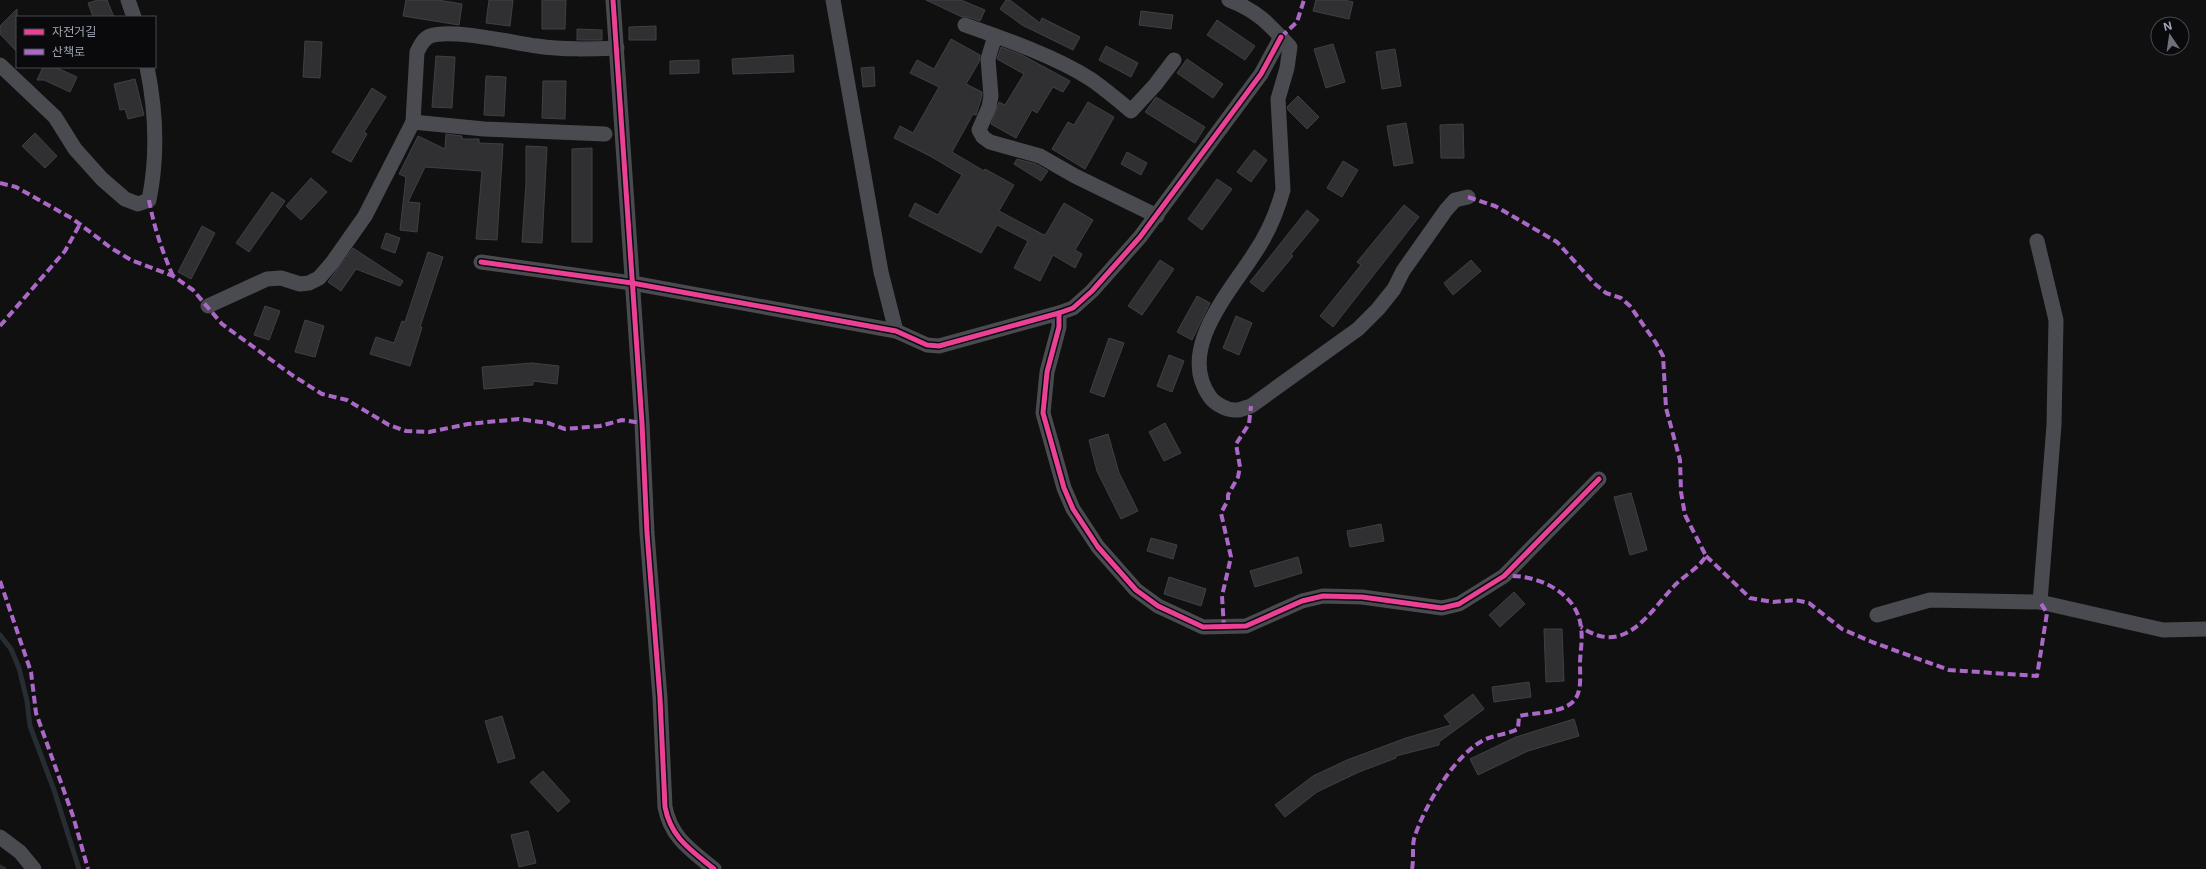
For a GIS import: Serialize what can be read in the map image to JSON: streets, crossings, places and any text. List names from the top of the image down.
{
  "legend": ["자전거길", "산책로"],
  "north": "top"
}
